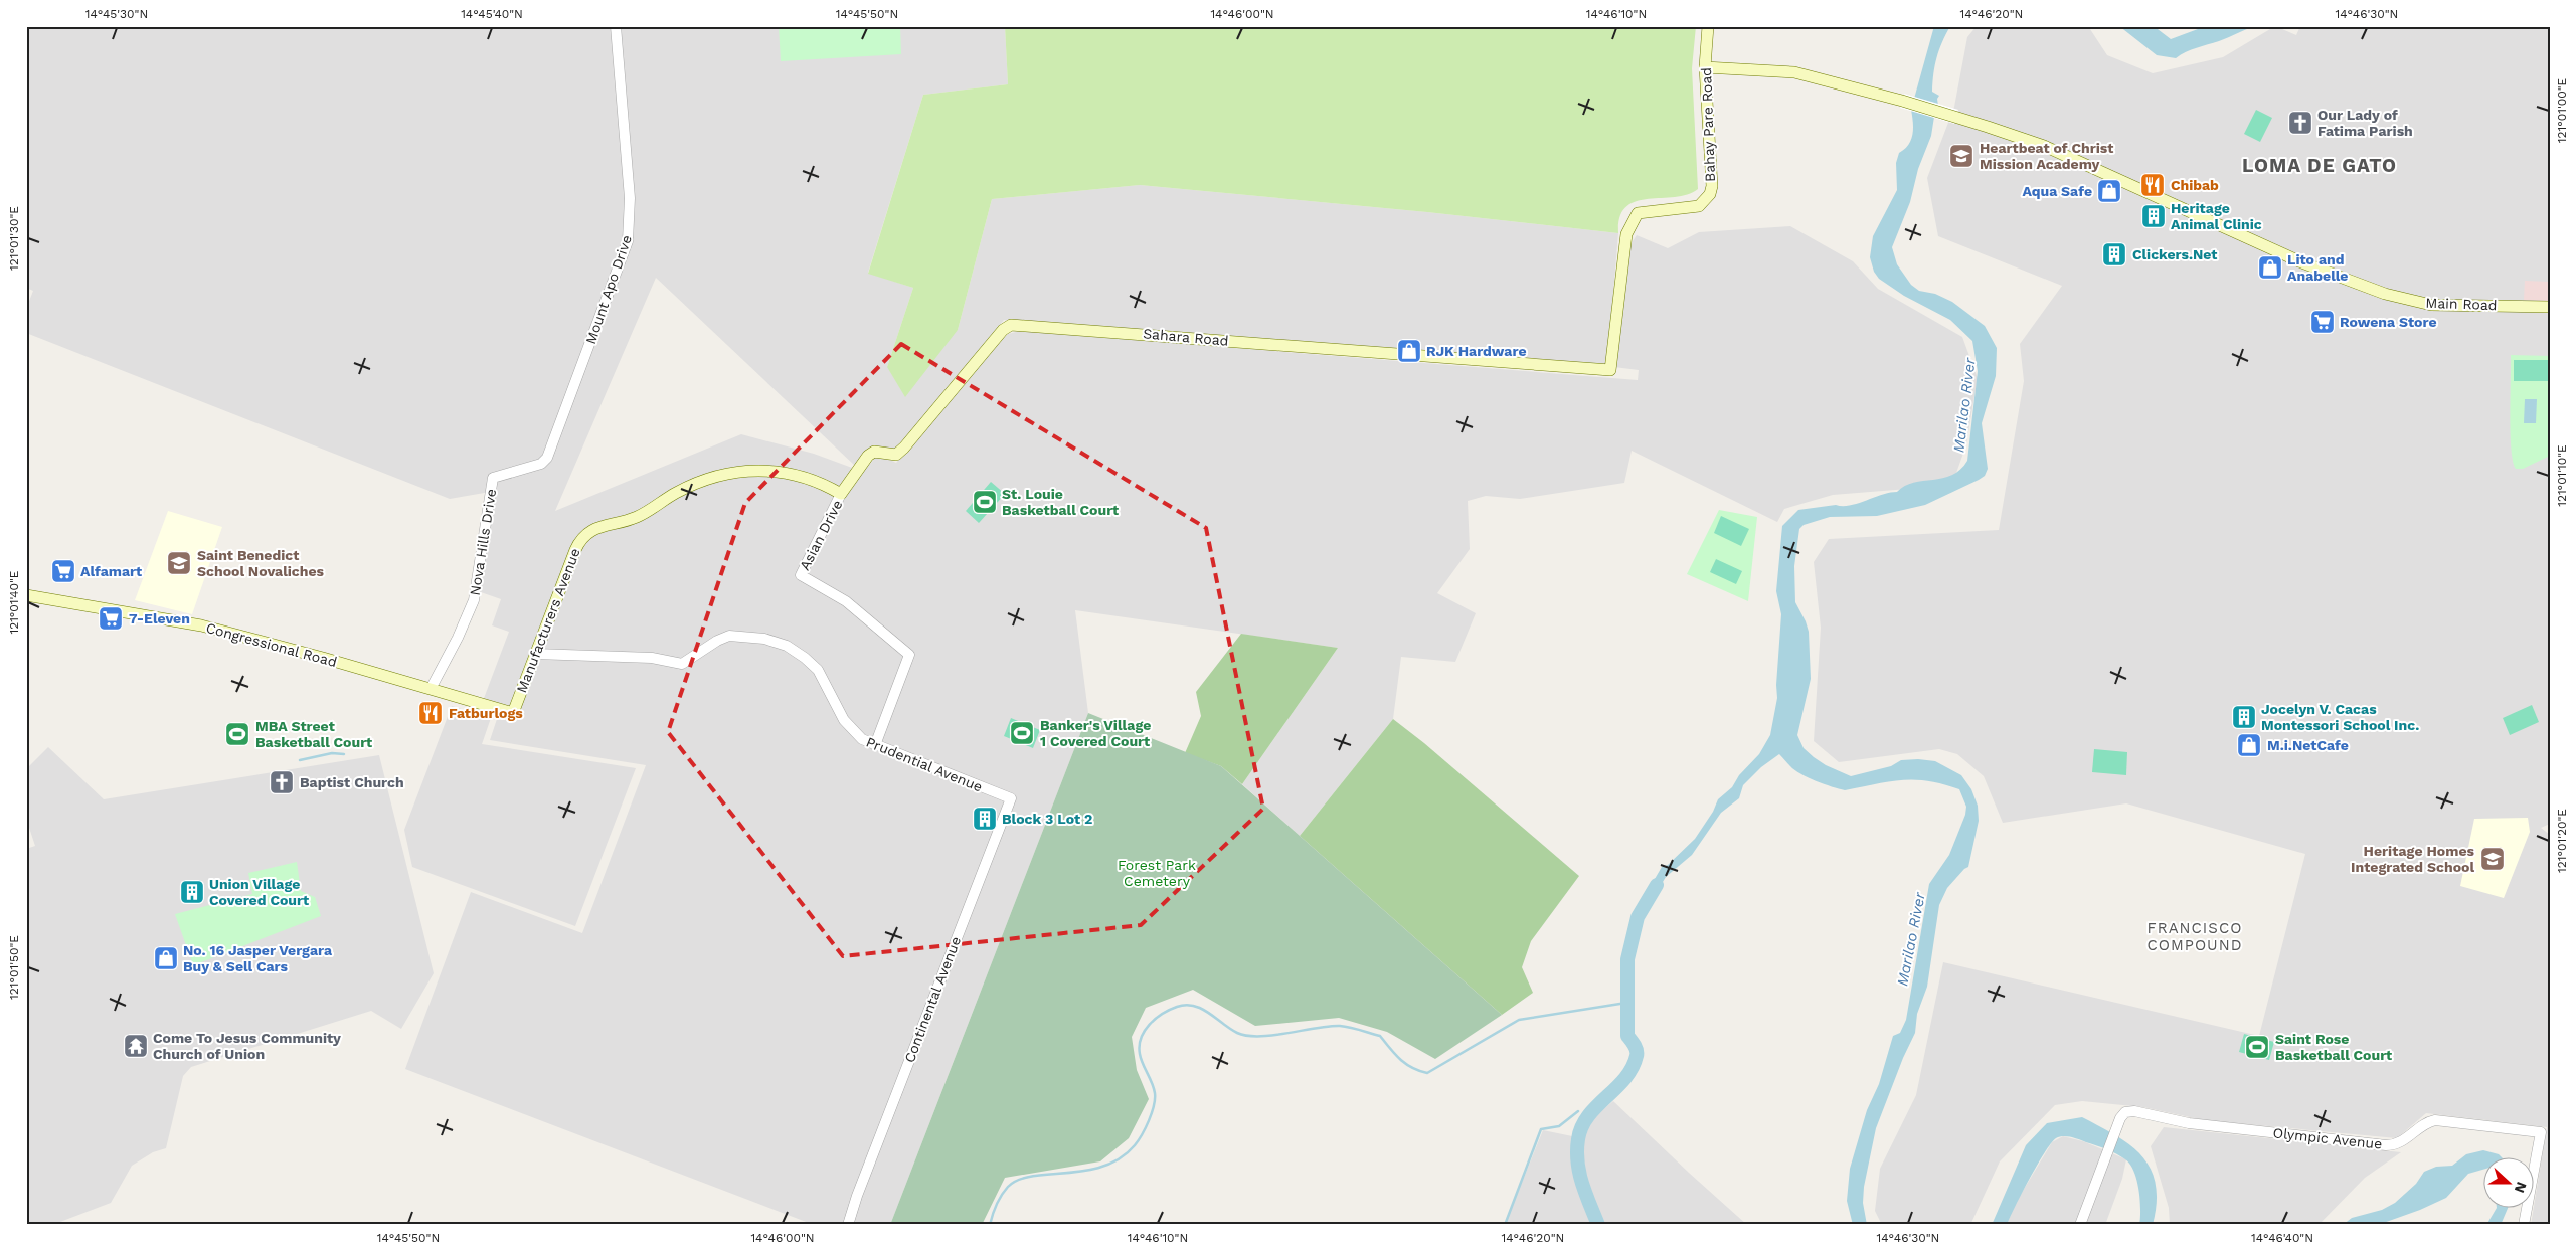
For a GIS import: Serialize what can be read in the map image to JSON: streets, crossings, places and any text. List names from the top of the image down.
{
  "streets": {
    "main road": [
      "Bahay Pare Road",
      "Main Road",
      "Sahara Road",
      "Manufacturers Avenue",
      "Congressional Road"
    ],
    "street": [
      "Mount Apo Drive",
      "Asian Drive",
      "Nova Hills Drive",
      "Prudential Avenue",
      "Continental Avenue",
      "Olympic Avenue"
    ]
  },
  "crossings": [
    ["Bahay Pare Road", "Main Road"],
    ["Bahay Pare Road", "Sahara Road"],
    ["Mount Apo Drive", "Nova Hills Drive"],
    ["Sahara Road", "Asian Drive"],
    ["Sahara Road", "Manufacturers Avenue"],
    ["Asian Drive", "Manufacturers Avenue"],
    ["Asian Drive", "Prudential Avenue"],
    ["Nova Hills Drive", "Congressional Road"],
    ["Manufacturers Avenue", "Congressional Road"],
    ["Manufacturers Avenue", "Prudential Avenue"],
    ["Prudential Avenue", "Continental Avenue"]
  ],
  "districts": ["LOMA DE GATO", "FRANCISCO COMPOUND"],
  "water": ["Marilao River"],
  "parks": ["Forest Park Cemetery"],
  "places": {
    "church": ["Our Lady of Fatima Parish", "Baptist Church"],
    "school or university": ["Heartbeat of Christ Mission Academy", "Saint Benedict School Novaliches", "Heritage Homes Integrated School"],
    "restaurant": ["Chibab", "Fatburlogs"],
    "shop": [
      "Aqua Safe",
      "Lito and Anabelle",
      "RJK Hardware",
      "M.i.NetCafe",
      "No. 16 Jasper Vergara Buy & Sell Cars"
    ],
    "building": [
      "Heritage Animal Clinic",
      "Clickers.Net",
      "Jocelyn V. Cacas Montessori School Inc.",
      "Block 3 Lot 2",
      "Union Village Covered Court"
    ],
    "supermarket": ["Rowena Store", "Alfamart", "7-Eleven"],
    "sports": [
      "St. Louie Basketball Court",
      "Banker's Village 1 Covered Court",
      "MBA Street Basketball Court",
      "Saint Rose Basketball Court"
    ],
    "temple": ["Come To Jesus Community Church of Union"]
  },
  "north": "right",
  "coordinates": [
    "14°45'30\"N",
    "14°45'40\"N",
    "14°45'50\"N",
    "14°46'00\"N",
    "14°46'10\"N",
    "14°46'20\"N",
    "14°46'30\"N",
    "121°01'00\"E",
    "121°01'30\"E",
    "121°01'10\"E",
    "121°01'40\"E",
    "121°01'20\"E",
    "121°01'50\"E",
    "14°46'40\"N"
  ]
}
